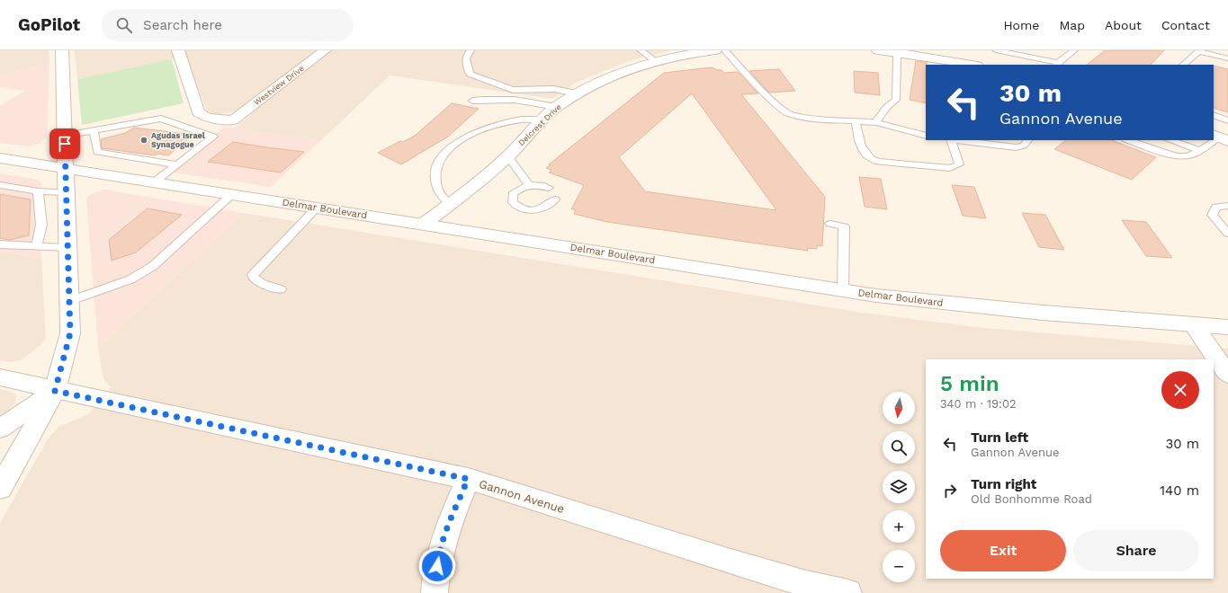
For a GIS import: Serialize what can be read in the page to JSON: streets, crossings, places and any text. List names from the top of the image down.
{
  "streets": {
    "street": [
      "Westview Drive",
      "Delcrest Drive",
      "Delmar Boulevard",
      "Gannon Avenue"
    ]
  },
  "crossings": [
    ["Delcrest Drive", "Delmar Boulevard"]
  ],
  "places": ["Agudas Israel Synagogue"],
  "north": "bottom",
  "page": {
    "header": "GoPilot",
    "search": "Search here",
    "nav": [
      "Home",
      "Map",
      "About",
      "Contact"
    ],
    "turn": ["30 m", "Gannon Avenue"],
    "heading": ["5 min", "340 m · 19:02"],
    "map_buttons": ["+", "−"],
    "list": [
      {
        "name": "Turn left",
        "note": "Gannon Avenue",
        "value": "30 m"
      },
      {
        "name": "Turn right",
        "note": "Old Bonhomme Road",
        "value": "140 m"
      }
    ],
    "buttons": ["Exit", "Share"]
  }
}
